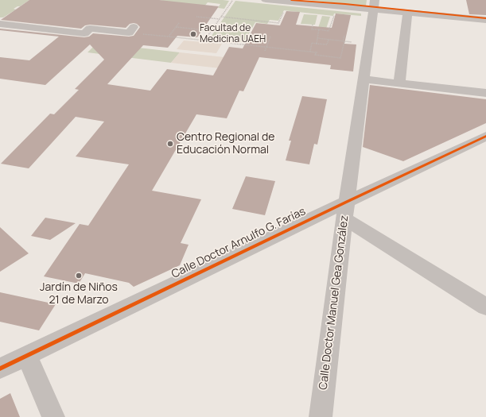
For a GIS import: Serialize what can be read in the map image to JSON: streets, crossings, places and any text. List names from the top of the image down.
{
  "streets": {
    "street": ["Calle Doctor Arnulfo G. Farías", "Calle Doctor Manuel Gea González"]
  },
  "crossings": [
    ["Calle Doctor Arnulfo G. Farías", "Calle Doctor Manuel Gea González"]
  ],
  "places": ["Facultad de Medicina UAEH", "Centro Regional de Educación Normal", "Jardín de Niños 21 de Marzo"]
}
